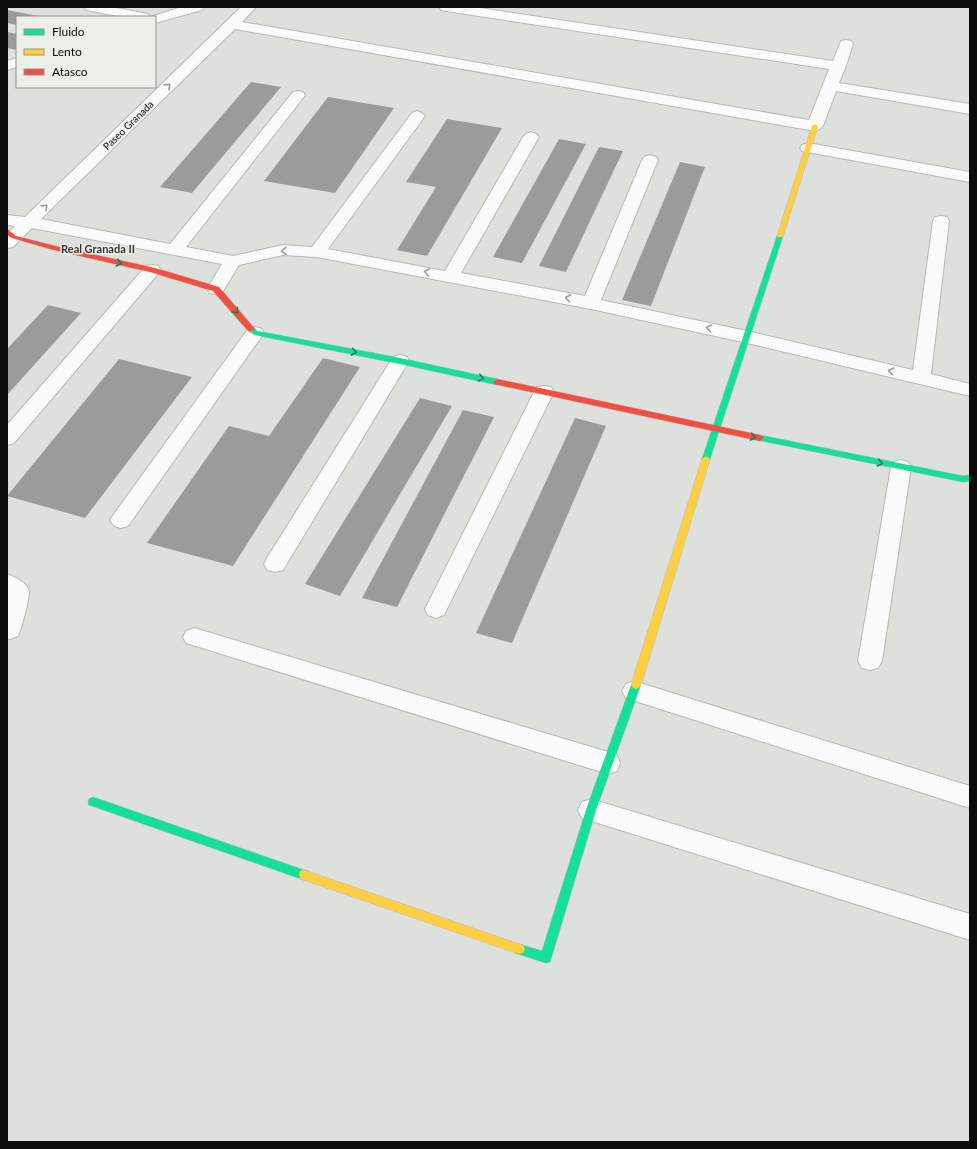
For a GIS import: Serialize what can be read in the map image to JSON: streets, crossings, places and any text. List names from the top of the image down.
{
  "streets": {
    "street": ["Paseo Granada"]
  },
  "districts": ["Real Granada II"],
  "legend": ["Fluido", "Lento", "Atasco"]
}
